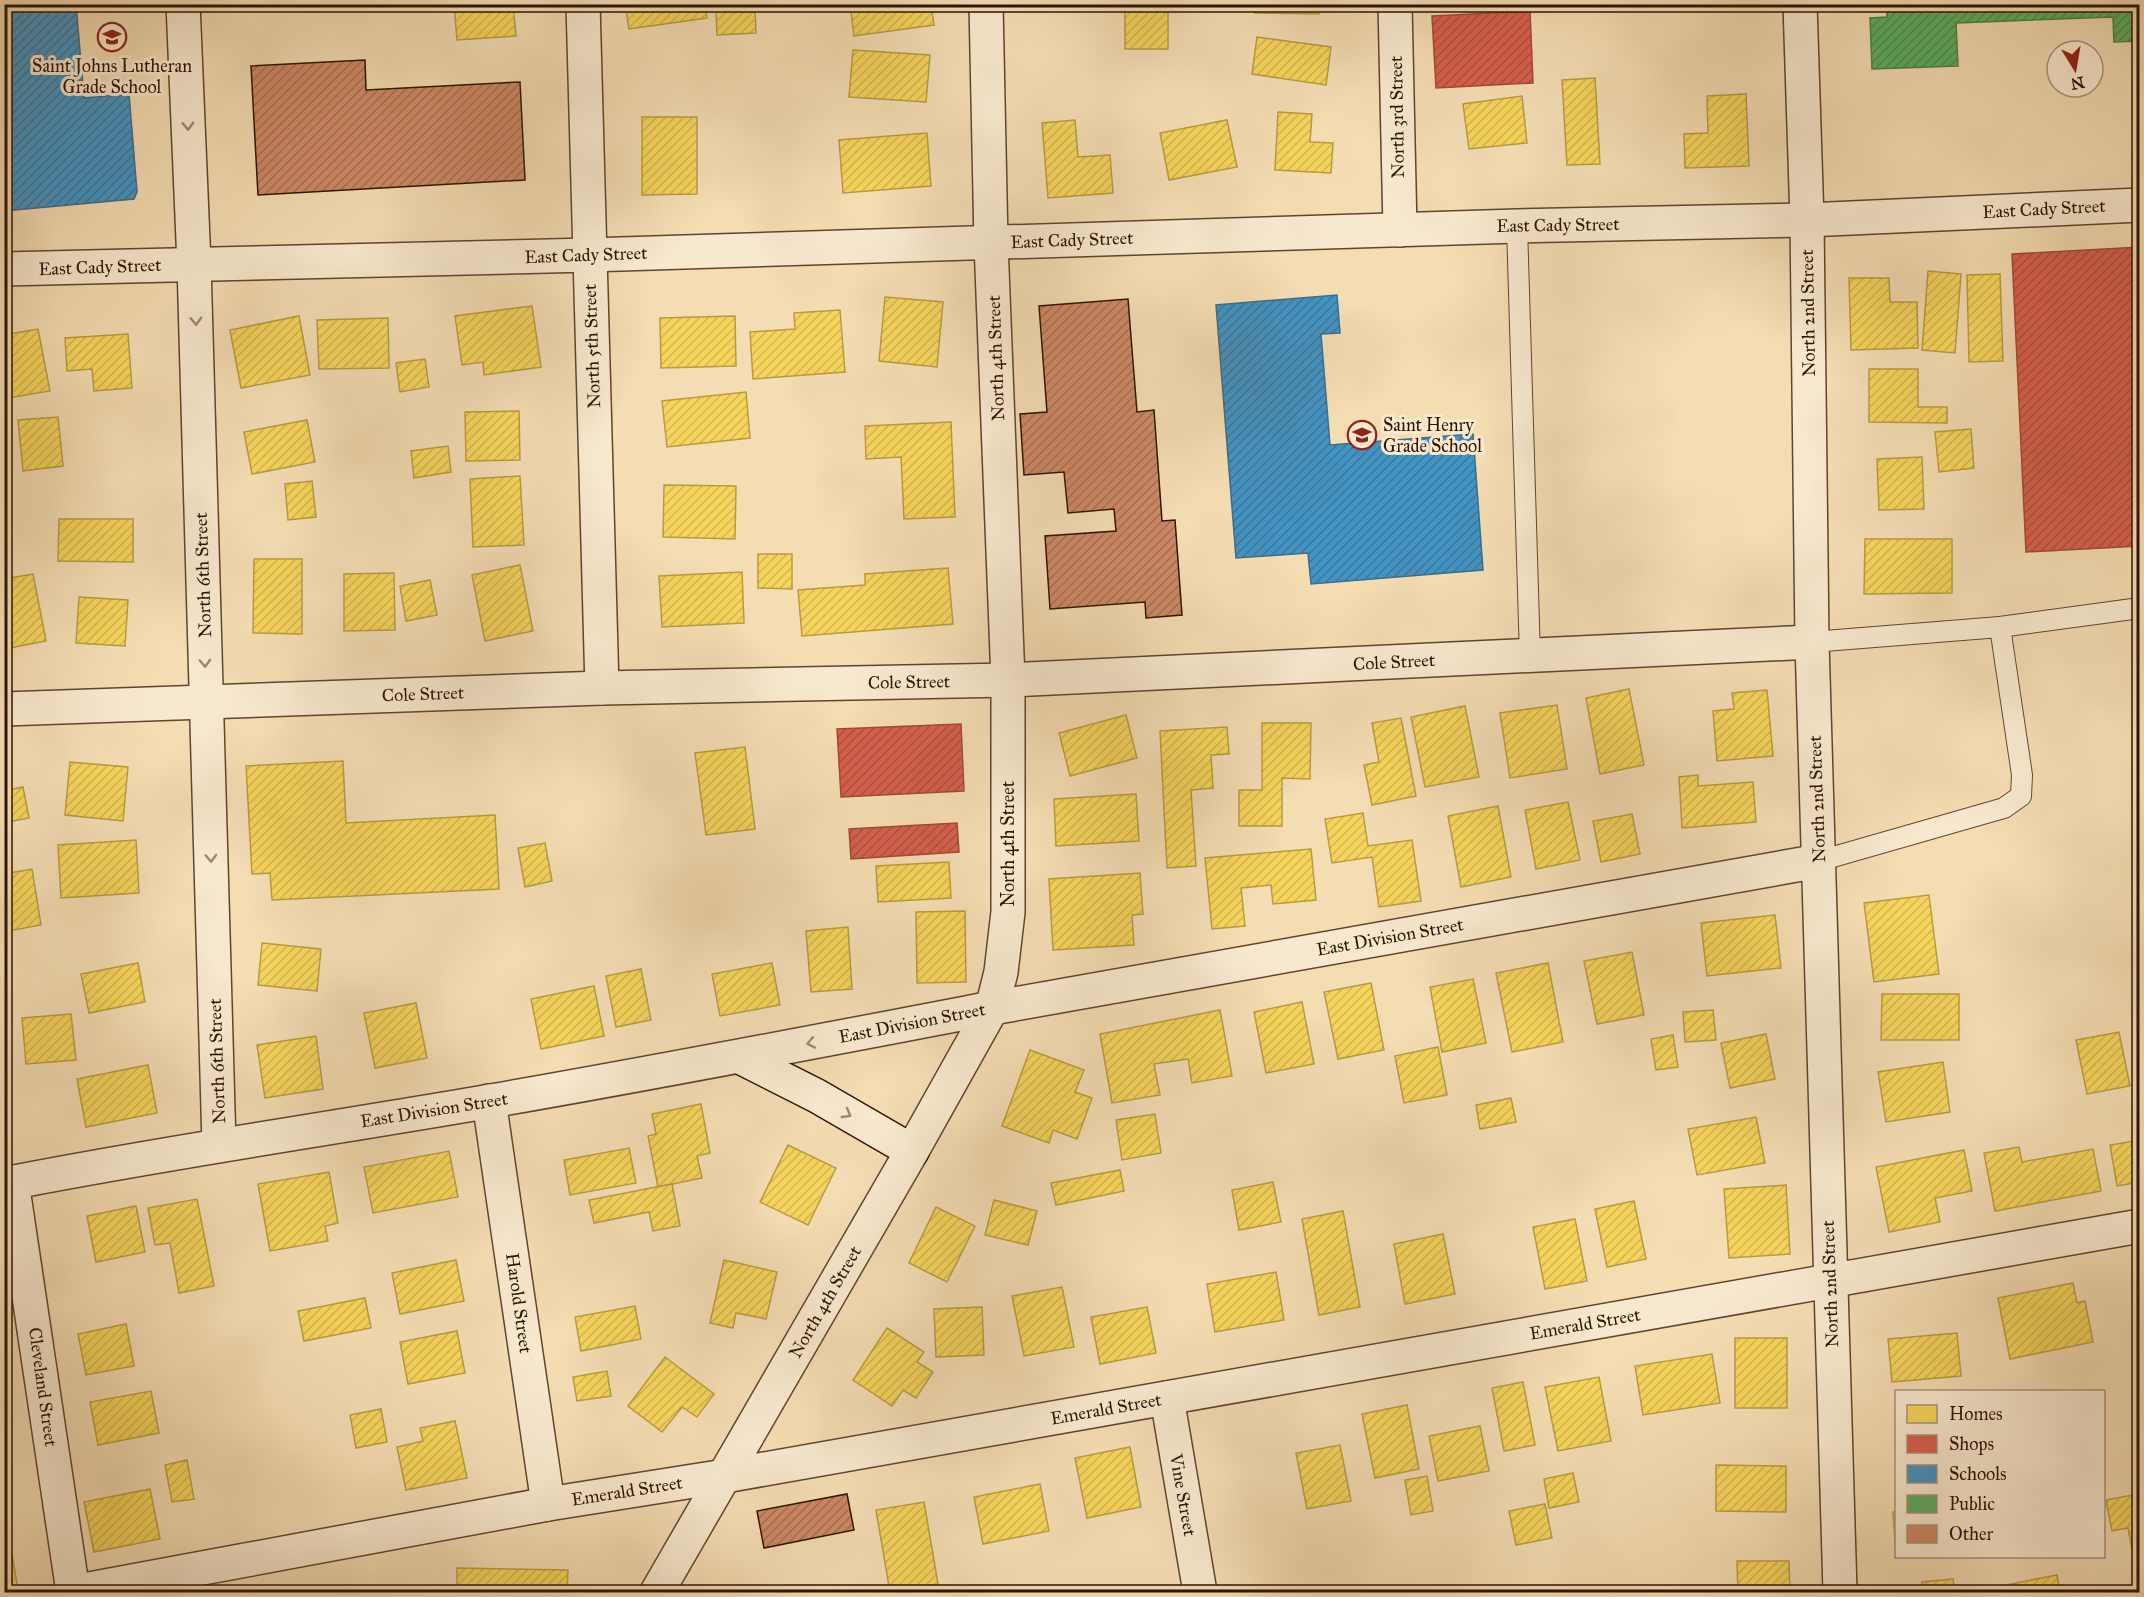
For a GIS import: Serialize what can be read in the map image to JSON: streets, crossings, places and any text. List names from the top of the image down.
{
  "streets": {
    "street": [
      "North 3rd Street",
      "East Cady Street",
      "North 2nd Street",
      "North 5th Street",
      "North 4th Street",
      "North 6th Street",
      "Cole Street",
      "East Division Street",
      "Harold Street",
      "Emerald Street",
      "Cleveland Street",
      "Vine Street"
    ]
  },
  "crossings": [
    ["North 3rd Street", "East Cady Street"],
    ["East Cady Street", "North 2nd Street"],
    ["East Cady Street", "North 5th Street"],
    ["East Cady Street", "North 4th Street"],
    ["East Cady Street", "North 6th Street"],
    ["North 2nd Street", "Cole Street"],
    ["North 2nd Street", "East Division Street"],
    ["North 2nd Street", "Emerald Street"],
    ["North 5th Street", "Cole Street"],
    ["North 4th Street", "Cole Street"],
    ["North 4th Street", "East Division Street"],
    ["North 4th Street", "Emerald Street"],
    ["North 6th Street", "Cole Street"],
    ["North 6th Street", "East Division Street"],
    ["East Division Street", "Harold Street"],
    ["East Division Street", "Cleveland Street"],
    ["Harold Street", "Emerald Street"],
    ["Emerald Street", "Cleveland Street"],
    ["Emerald Street", "Vine Street"]
  ],
  "one_way": ["North 6th Street"],
  "places": {
    "school or university": ["Saint Johns Lutheran Grade School", "Saint Henry Grade School"]
  },
  "legend": [
    "Homes",
    "Shops",
    "Schools",
    "Public",
    "Other"
  ],
  "north": "bottom"
}
